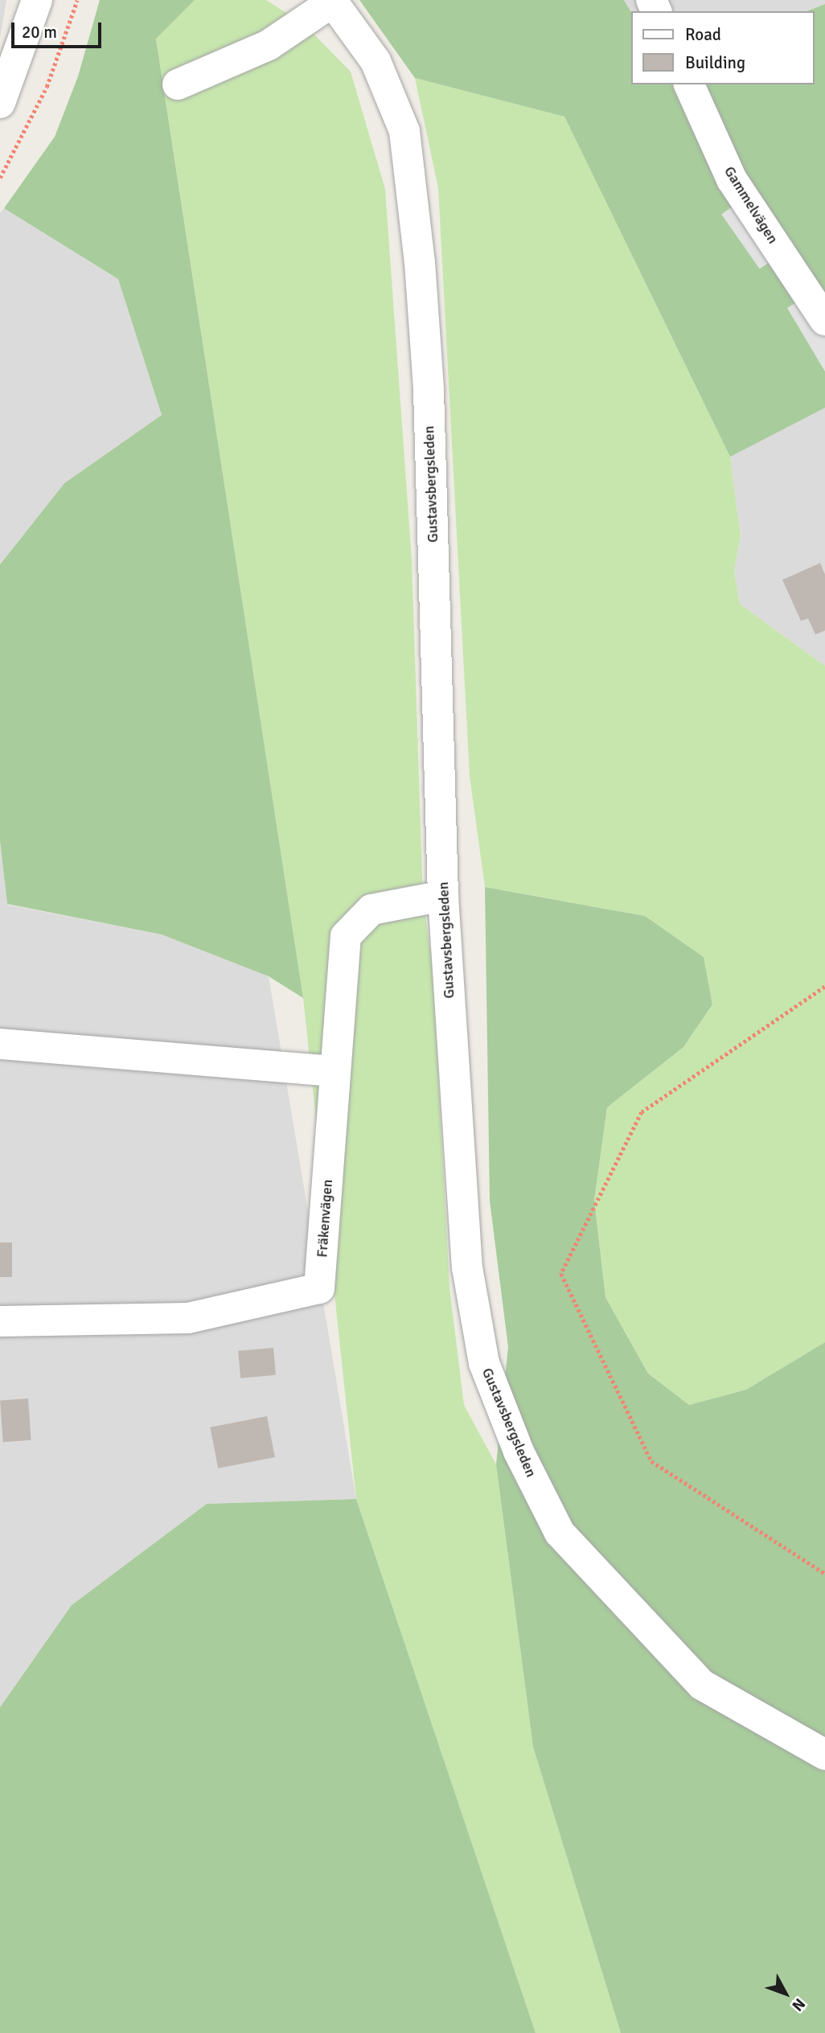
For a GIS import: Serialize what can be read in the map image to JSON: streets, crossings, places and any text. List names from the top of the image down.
{
  "streets": {
    "street": ["Gammelvägen", "Gustavsbergsleden", "Fräkenvägen"]
  },
  "crossings": [
    ["Gustavsbergsleden", "Fräkenvägen"]
  ],
  "legend": ["Road", "Building"],
  "scale_bar": "20 m",
  "north": "bottom right"
}
